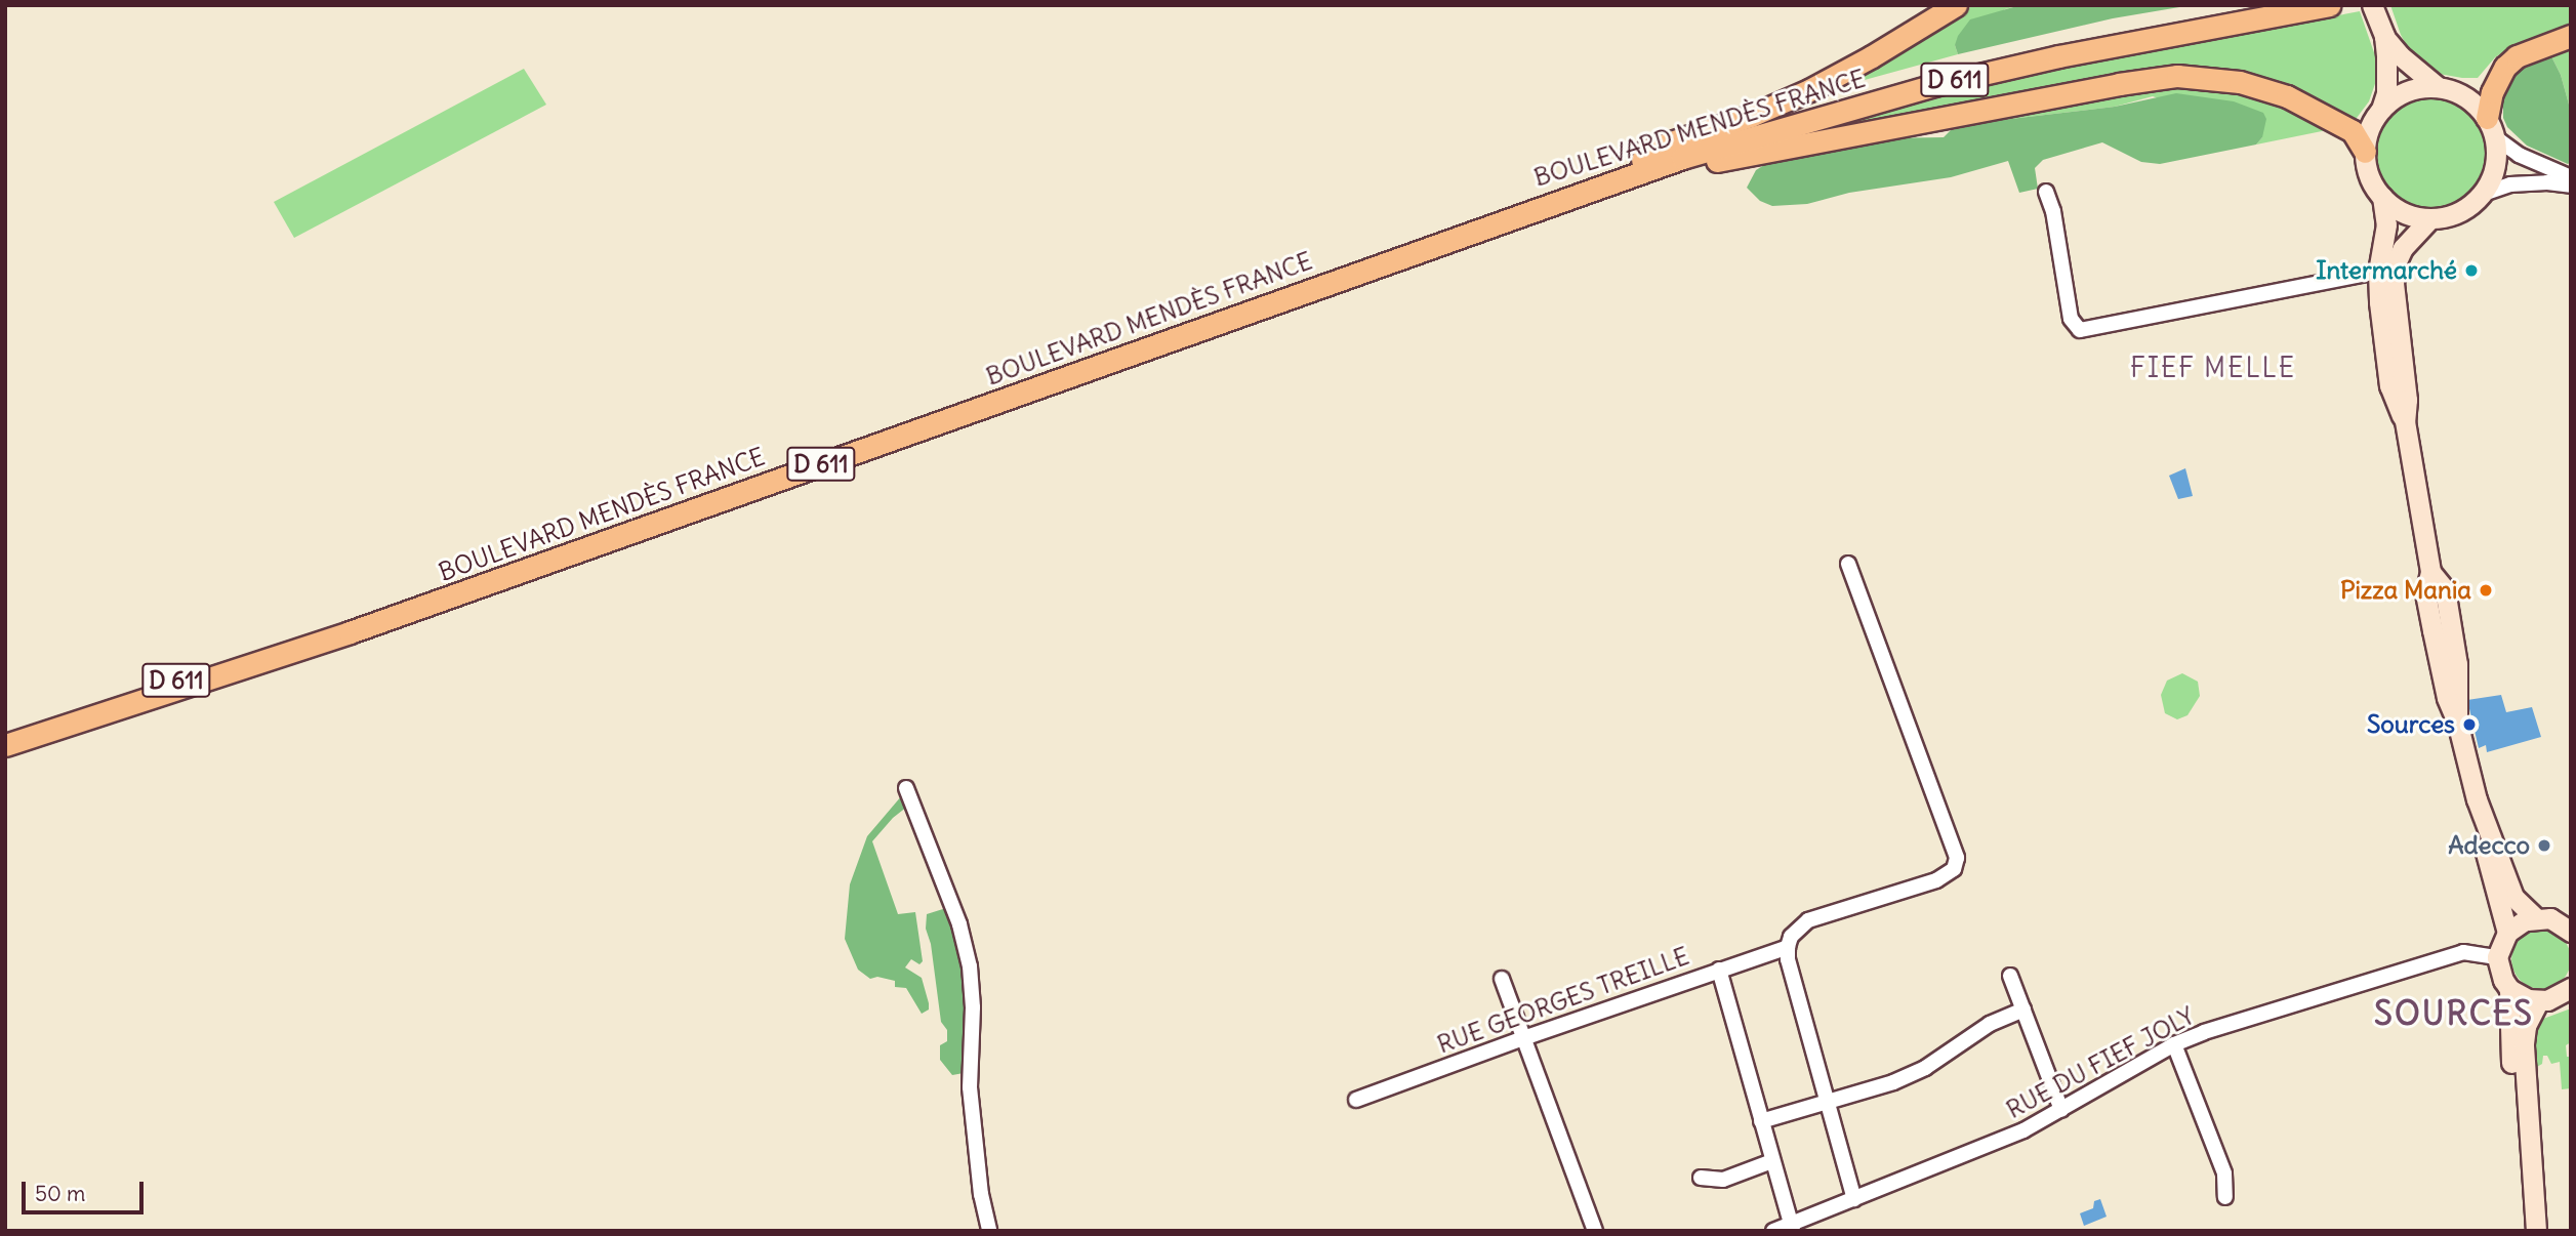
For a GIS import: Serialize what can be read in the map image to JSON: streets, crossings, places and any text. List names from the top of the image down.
{
  "streets": {
    "main road": ["D 611", "BOULEVARD MENDÈS FRANCE"],
    "street": ["RUE GEORGES TREILLE", "RUE DU FIEF JOLY"]
  },
  "districts": ["FIEF MELLE", "SOURCES"],
  "places": [
    "Intermarché",
    "Pizza Mania",
    "Sources",
    "Adecco"
  ],
  "scale_bar": "50 m"
}
